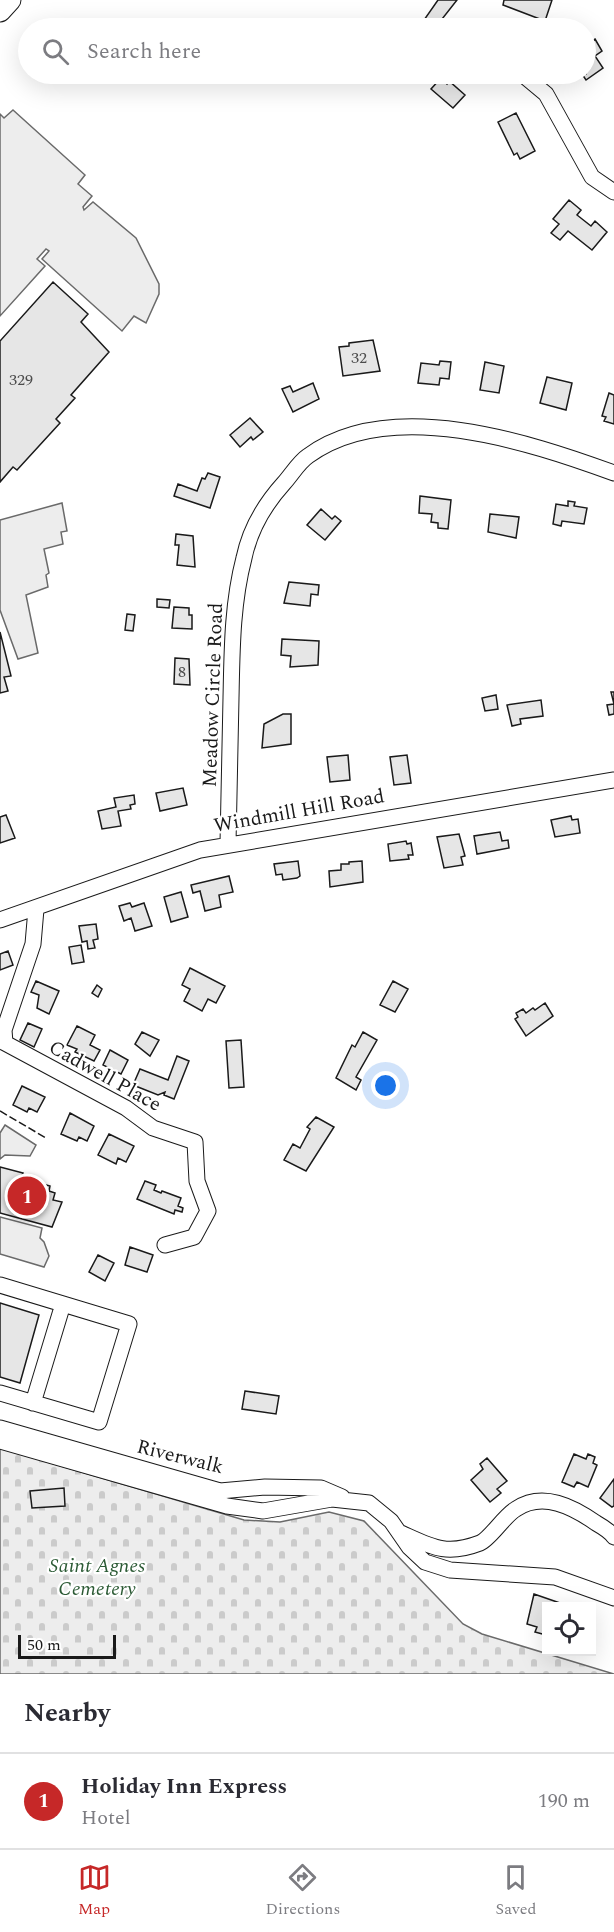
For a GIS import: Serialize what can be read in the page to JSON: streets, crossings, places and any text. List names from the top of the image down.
{
  "streets": {
    "street": [
      "Meadow Circle Road",
      "Windmill Hill Road",
      "Cadwell Place",
      "Riverwalk"
    ]
  },
  "crossings": [
    ["Meadow Circle Road", "Windmill Hill Road"],
    ["Windmill Hill Road", "Cadwell Place"]
  ],
  "parks": ["Saint Agnes Cemetery"],
  "house_numbers": ["32", "329", "8"],
  "scale_bar": "50 m",
  "page": {
    "search": "Search here",
    "pins": "1",
    "scale": "50 m",
    "heading": "Nearby",
    "list": [
      {
        "mark": "1",
        "name": "Holiday Inn Express",
        "note": "Hotel",
        "value": "190 m"
      }
    ],
    "nav": ["Map", "Directions", "Saved"]
  }
}
